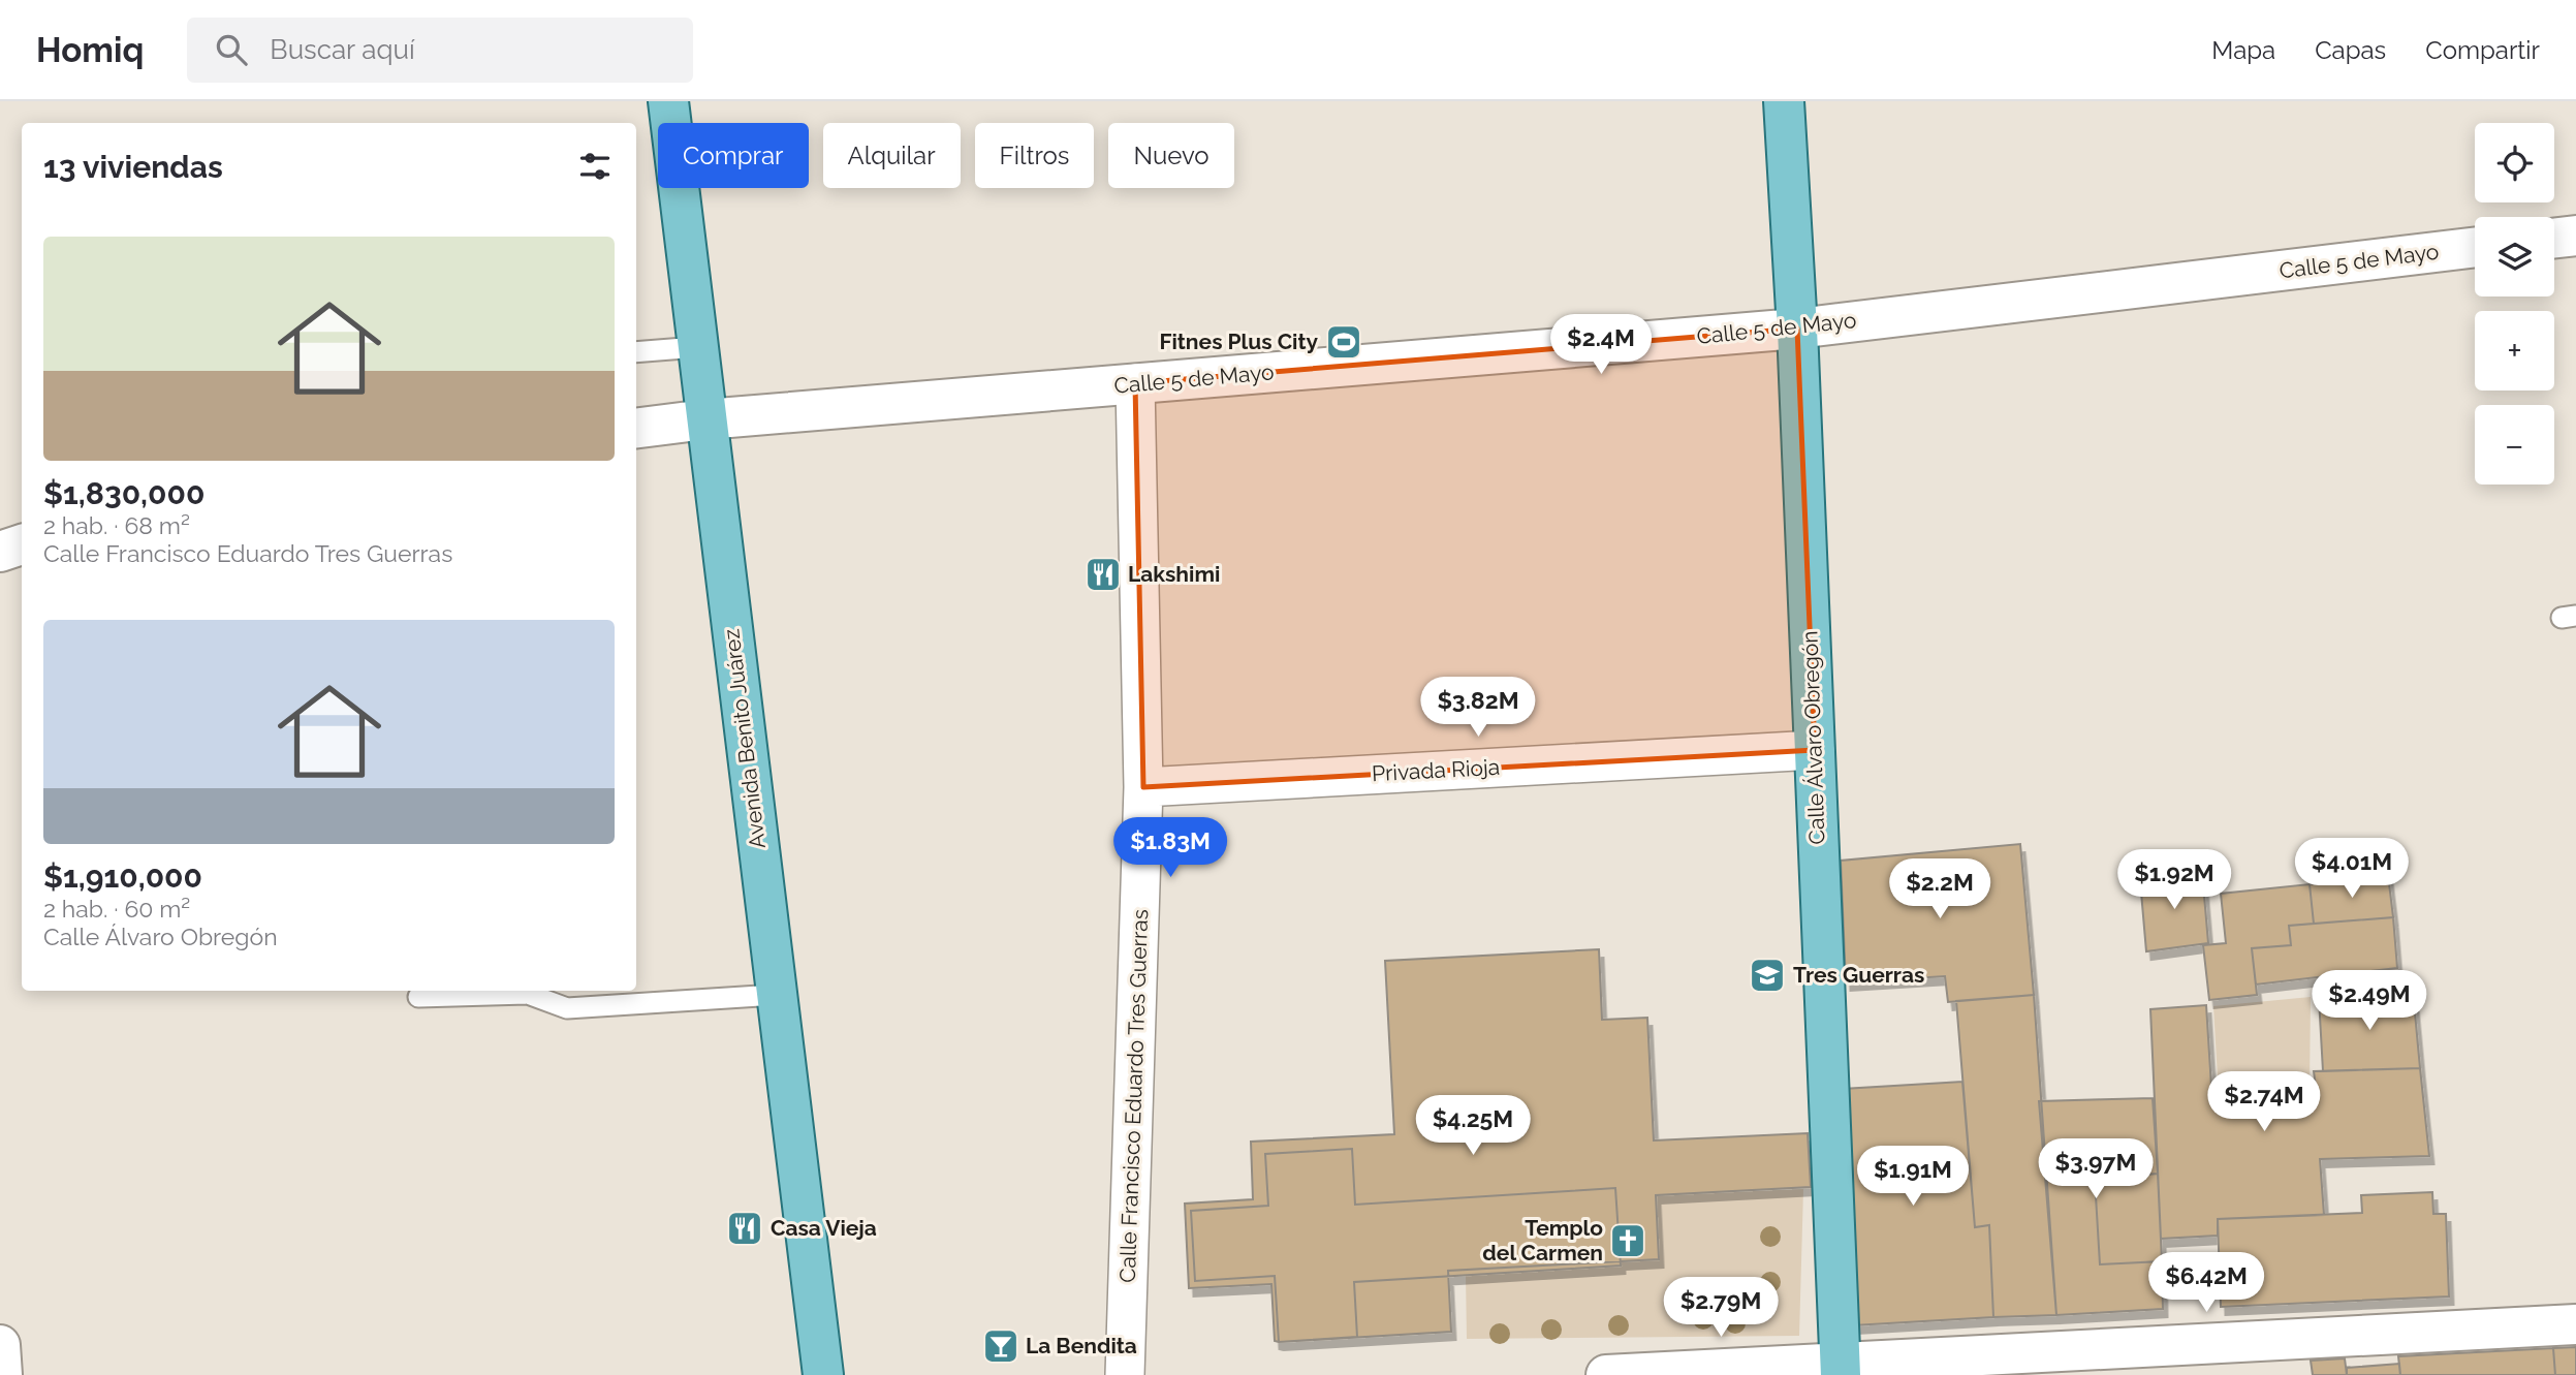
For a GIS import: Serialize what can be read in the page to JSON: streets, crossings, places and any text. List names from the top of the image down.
{
  "streets": {
    "main road": ["Calle 5 de Mayo", "Calle Álvaro Obregón", "Avenida Benito Juárez"],
    "street": ["Privada Rioja", "Calle Francisco Eduardo Tres Guerras"]
  },
  "crossings": [
    ["Calle 5 de Mayo", "Calle Álvaro Obregón"],
    ["Calle 5 de Mayo", "Avenida Benito Juárez"],
    ["Calle 5 de Mayo", "Calle Francisco Eduardo Tres Guerras"],
    ["Calle Álvaro Obregón", "Privada Rioja"],
    ["Privada Rioja", "Calle Francisco Eduardo Tres Guerras"]
  ],
  "places": {
    "sports": ["Fitnes Plus City"],
    "restaurant": ["Lakshimi", "Casa Vieja"],
    "school or university": ["Tres Guerras"],
    "church": ["Templo del Carmen"],
    "bar": ["La Bendita"]
  },
  "page": {
    "header": "Homiq",
    "search": "Buscar aquí",
    "nav": ["Mapa", "Capas", "Compartir"],
    "map_buttons": ["+", "−"],
    "chip": [
      "Comprar",
      "Alquilar",
      "Filtros",
      "Nuevo"
    ],
    "heading": "13 viviendas",
    "list": [
      {
        "name": "$1,830,000",
        "note": "2 hab. · 68 m² · Calle Francisco Eduardo Tres Guerras"
      },
      {
        "name": "$1,910,000",
        "note": "2 hab. · 60 m² · Calle Álvaro Obregón"
      }
    ],
    "price": [
      "$2.4M",
      "$3.82M",
      "$1.83M",
      "$4.01M",
      "$1.92M",
      "$2.2M",
      "$2.49M",
      "$2.74M",
      "$4.25M",
      "$3.97M",
      "$1.91M",
      "$6.42M",
      "$2.79M"
    ]
  }
}
